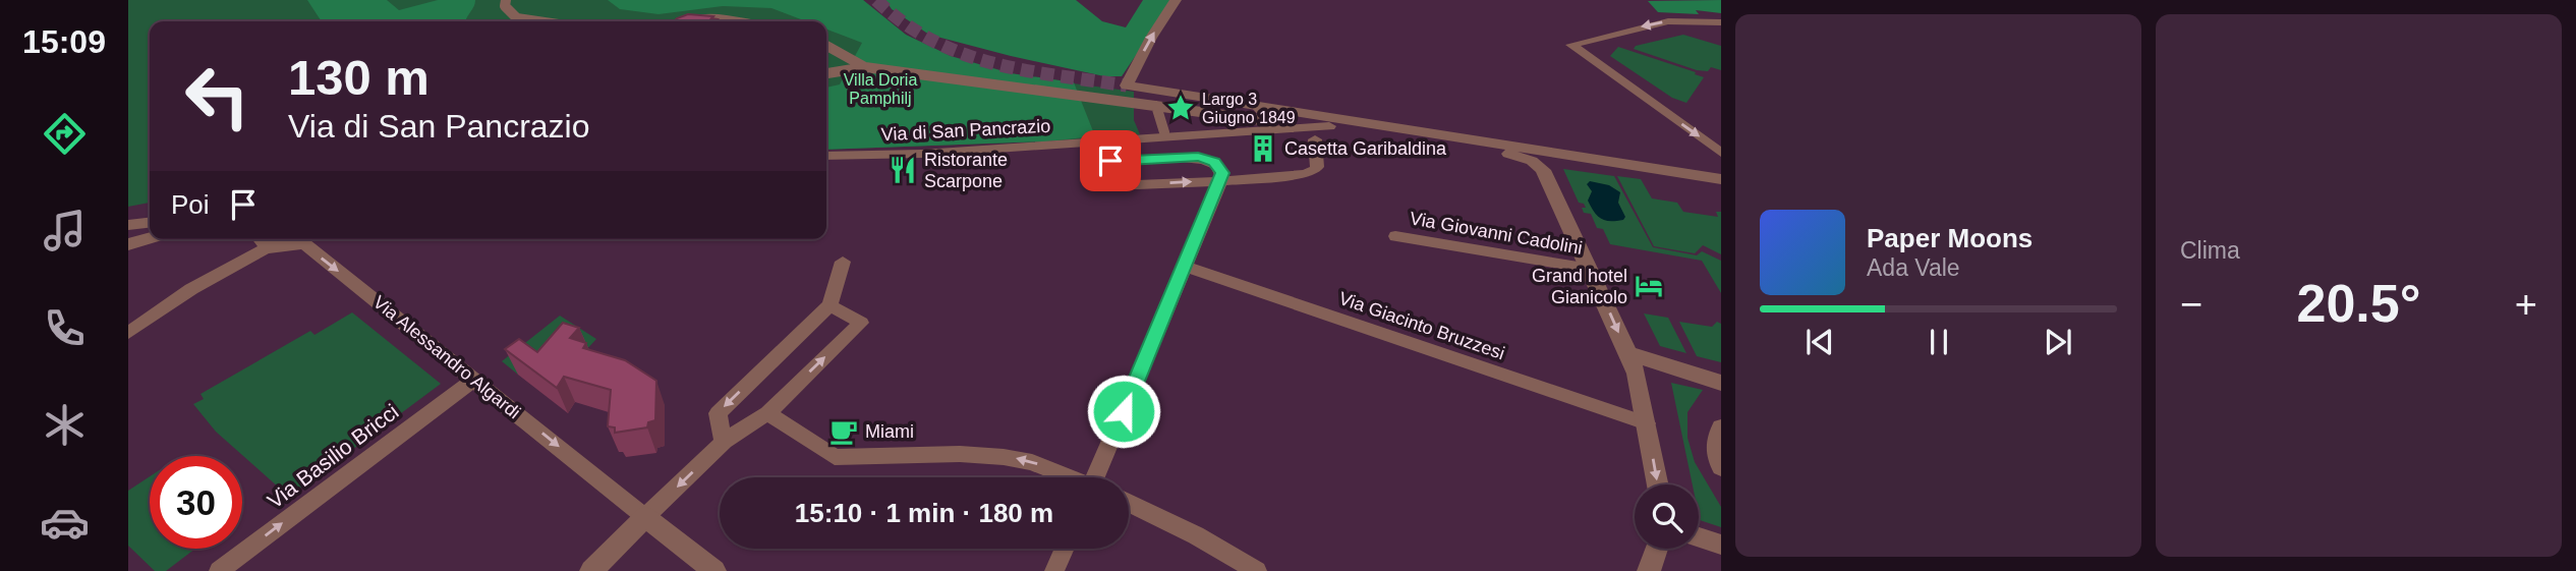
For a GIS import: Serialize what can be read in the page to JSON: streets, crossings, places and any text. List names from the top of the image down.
{
  "streets": {
    "street": [
      "Via di San Pancrazio",
      "Via Giovanni Cadolini",
      "Via Giacinto Bruzzesi",
      "Via Alessandro Algardi",
      "Via Basilio Bricci"
    ]
  },
  "crossings": [
    ["Via Alessandro Algardi", "Via Basilio Bricci"]
  ],
  "one_way": ["Via Alessandro Algardi", "Via Basilio Bricci"],
  "parks": ["Villa Doria Pamphilj"],
  "places": {
    "place": ["Largo 3 Giugno 1849"],
    "building": ["Casetta Garibaldina"],
    "restaurant": ["Ristorante Scarpone"],
    "hotel": ["Grand hotel Gianicolo"],
    "cafe": ["Miami"]
  },
  "page": {
    "tabs": "15:09",
    "tile": "Clima",
    "turn": ["130 m", "Via di San Pancrazio"],
    "then": "Poi",
    "song": ["Paper Moons", "Ada Vale"],
    "heat": ["−", "20.5°", "+"],
    "limit": "30",
    "trip": "15:10 · 1 min · 180 m"
  }
}
